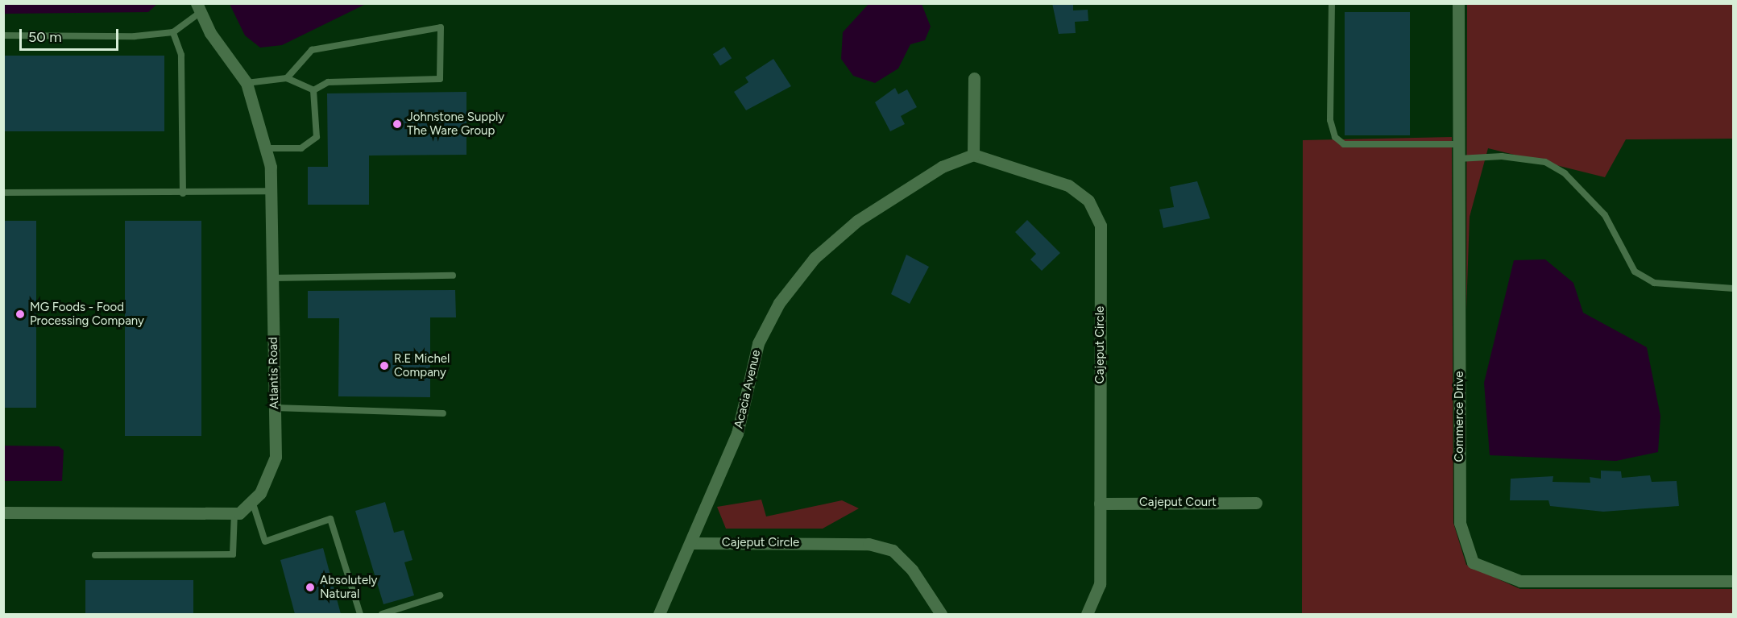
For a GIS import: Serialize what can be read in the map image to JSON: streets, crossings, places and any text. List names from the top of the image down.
{
  "streets": {
    "street": [
      "Cajeput Circle",
      "Atlantis Road",
      "Acacia Avenue",
      "Commerce Drive",
      "Cajeput Court"
    ]
  },
  "crossings": [
    ["Cajeput Circle", "Acacia Avenue"],
    ["Cajeput Circle", "Cajeput Court"]
  ],
  "places": [
    "Johnstone Supply The Ware Group",
    "MG Foods - Food Processing Company",
    "R.E Michel Company",
    "Absolutely Natural"
  ],
  "scale_bar": "50 m"
}
